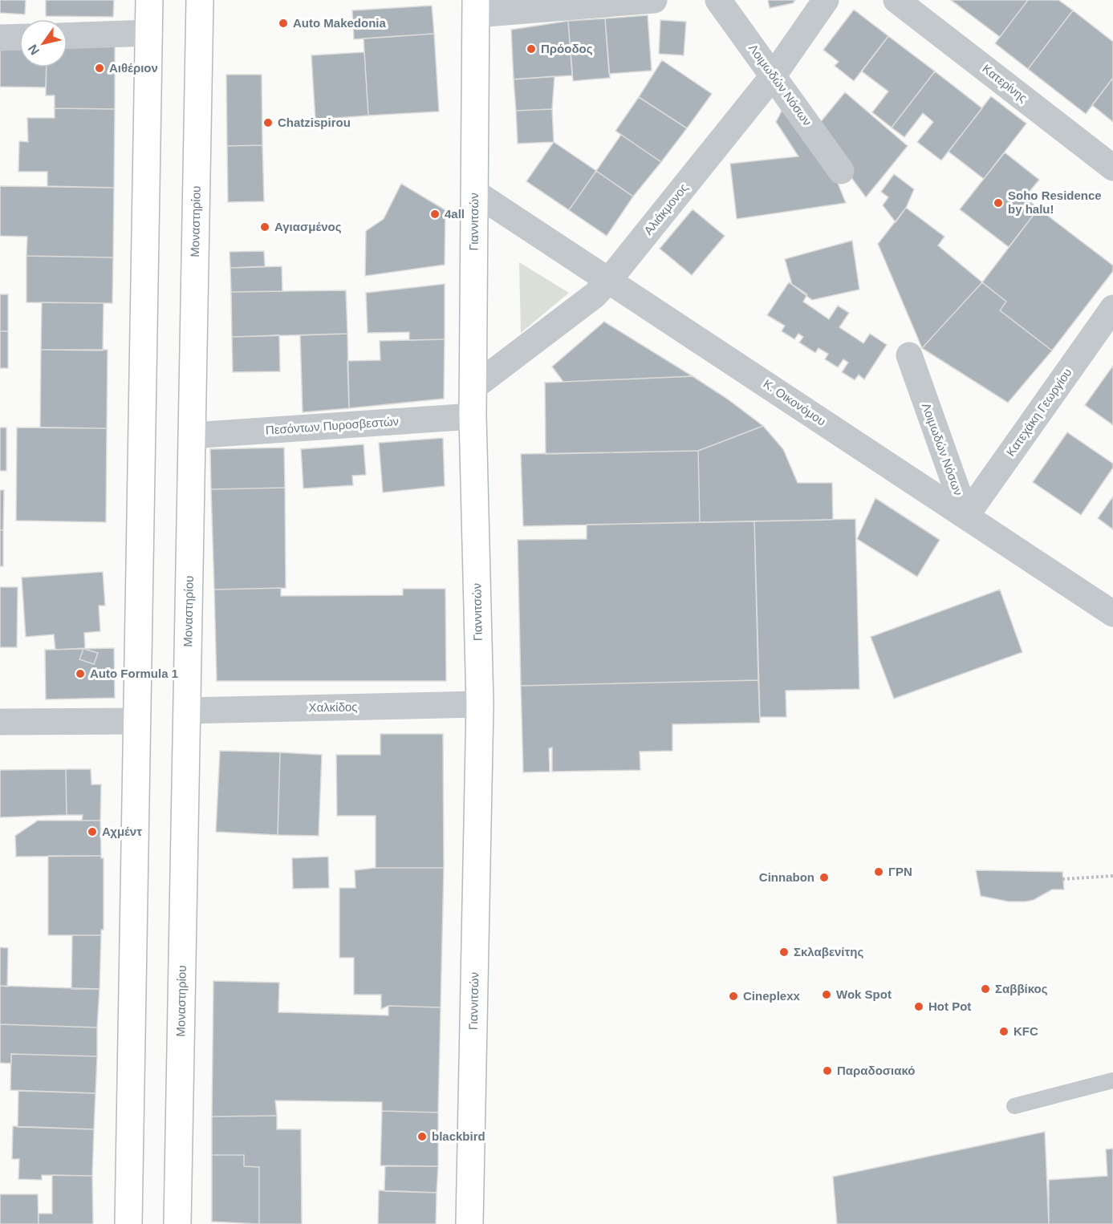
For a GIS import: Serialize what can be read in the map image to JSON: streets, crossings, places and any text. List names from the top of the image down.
{
  "streets": {
    "main road": ["Μοναστηρίου", "Γιαννιτσών"],
    "street": [
      "Κατερίνης",
      "Λοιμωδών Νόσων",
      "Αλιάκμονος",
      "Κ. Οικονόμου",
      "Κατεχάκη Γεωργίου",
      "Πεσόντων Πυροσβεστών",
      "Χαλκίδος"
    ]
  },
  "crossings": [
    ["Λοιμωδών Νόσων", "Αλιάκμονος"],
    ["Λοιμωδών Νόσων", "Κ. Οικονόμου"],
    ["Λοιμωδών Νόσων", "Κατεχάκη Γεωργίου"],
    ["Αλιάκμονος", "Γιαννιτσών"],
    ["Αλιάκμονος", "Κ. Οικονόμου"],
    ["Μοναστηρίου", "Πεσόντων Πυροσβεστών"],
    ["Μοναστηρίου", "Χαλκίδος"],
    ["Γιαννιτσών", "Κ. Οικονόμου"],
    ["Γιαννιτσών", "Πεσόντων Πυροσβεστών"],
    ["Γιαννιτσών", "Χαλκίδος"],
    ["Κ. Οικονόμου", "Κατεχάκη Γεωργίου"]
  ],
  "places": [
    "Auto Makedonia",
    "Πρόοδος",
    "Αιθέριον",
    "Chatzispirou",
    "Soho Residence by halu!",
    "4all",
    "Αγιασμένος",
    "Auto Formula 1",
    "Αχμέντ",
    "ΓΡΝ",
    "Cinnabon",
    "Σκλαβενίτης",
    "Σαββίκος",
    "Wok Spot",
    "Cineplexx",
    "Hot Pot",
    "KFC",
    "Παραδοσιακό",
    "blackbird"
  ],
  "north": "bottom left"
}
